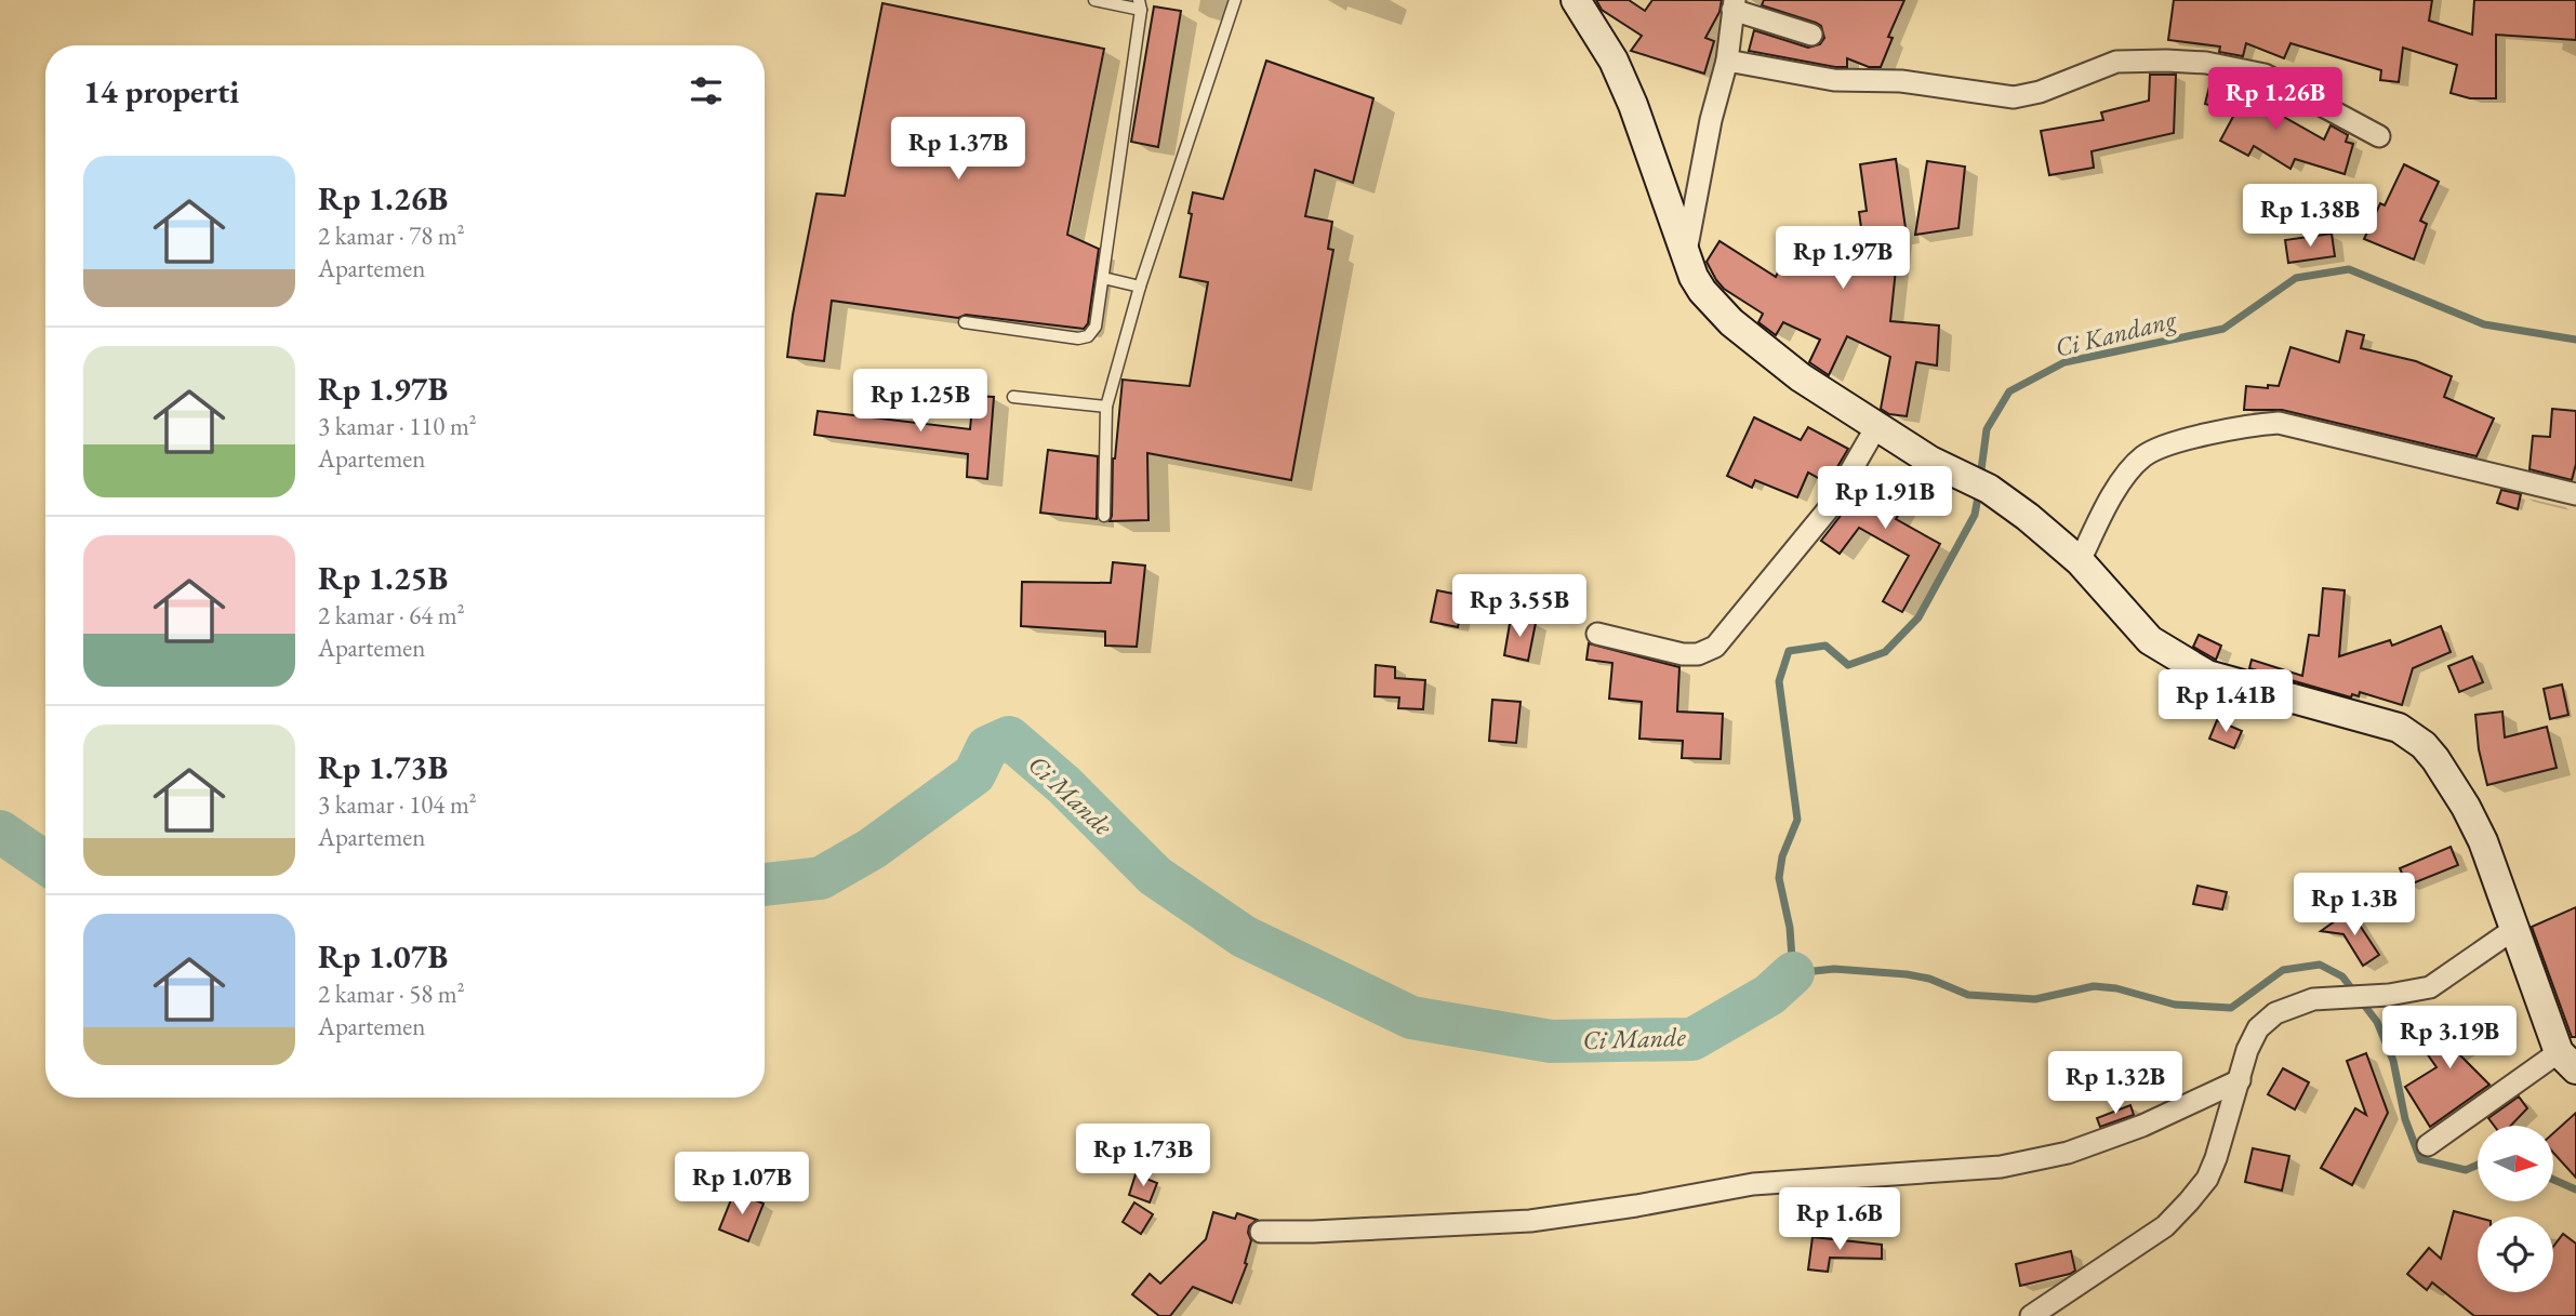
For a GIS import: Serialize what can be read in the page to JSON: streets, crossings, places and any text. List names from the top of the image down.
{
  "water": ["Ci Kandang", "Ci Mande"],
  "north": "right",
  "page": {
    "heading": "14 properti",
    "price": [
      "Rp 1.26B",
      "Rp 1.37B",
      "Rp 1.38B",
      "Rp 1.97B",
      "Rp 1.25B",
      "Rp 1.91B",
      "Rp 3.55B",
      "Rp 1.41B",
      "Rp 1.3B",
      "Rp 3.19B",
      "Rp 1.32B",
      "Rp 1.73B",
      "Rp 1.07B",
      "Rp 1.6B"
    ],
    "list": [
      {
        "name": "Rp 1.26B",
        "note": "2 kamar · 78 m² · Apartemen"
      },
      {
        "name": "Rp 1.97B",
        "note": "3 kamar · 110 m² · Apartemen"
      },
      {
        "name": "Rp 1.25B",
        "note": "2 kamar · 64 m² · Apartemen"
      },
      {
        "name": "Rp 1.73B",
        "note": "3 kamar · 104 m² · Apartemen"
      },
      {
        "name": "Rp 1.07B",
        "note": "2 kamar · 58 m² · Apartemen"
      }
    ]
  }
}
